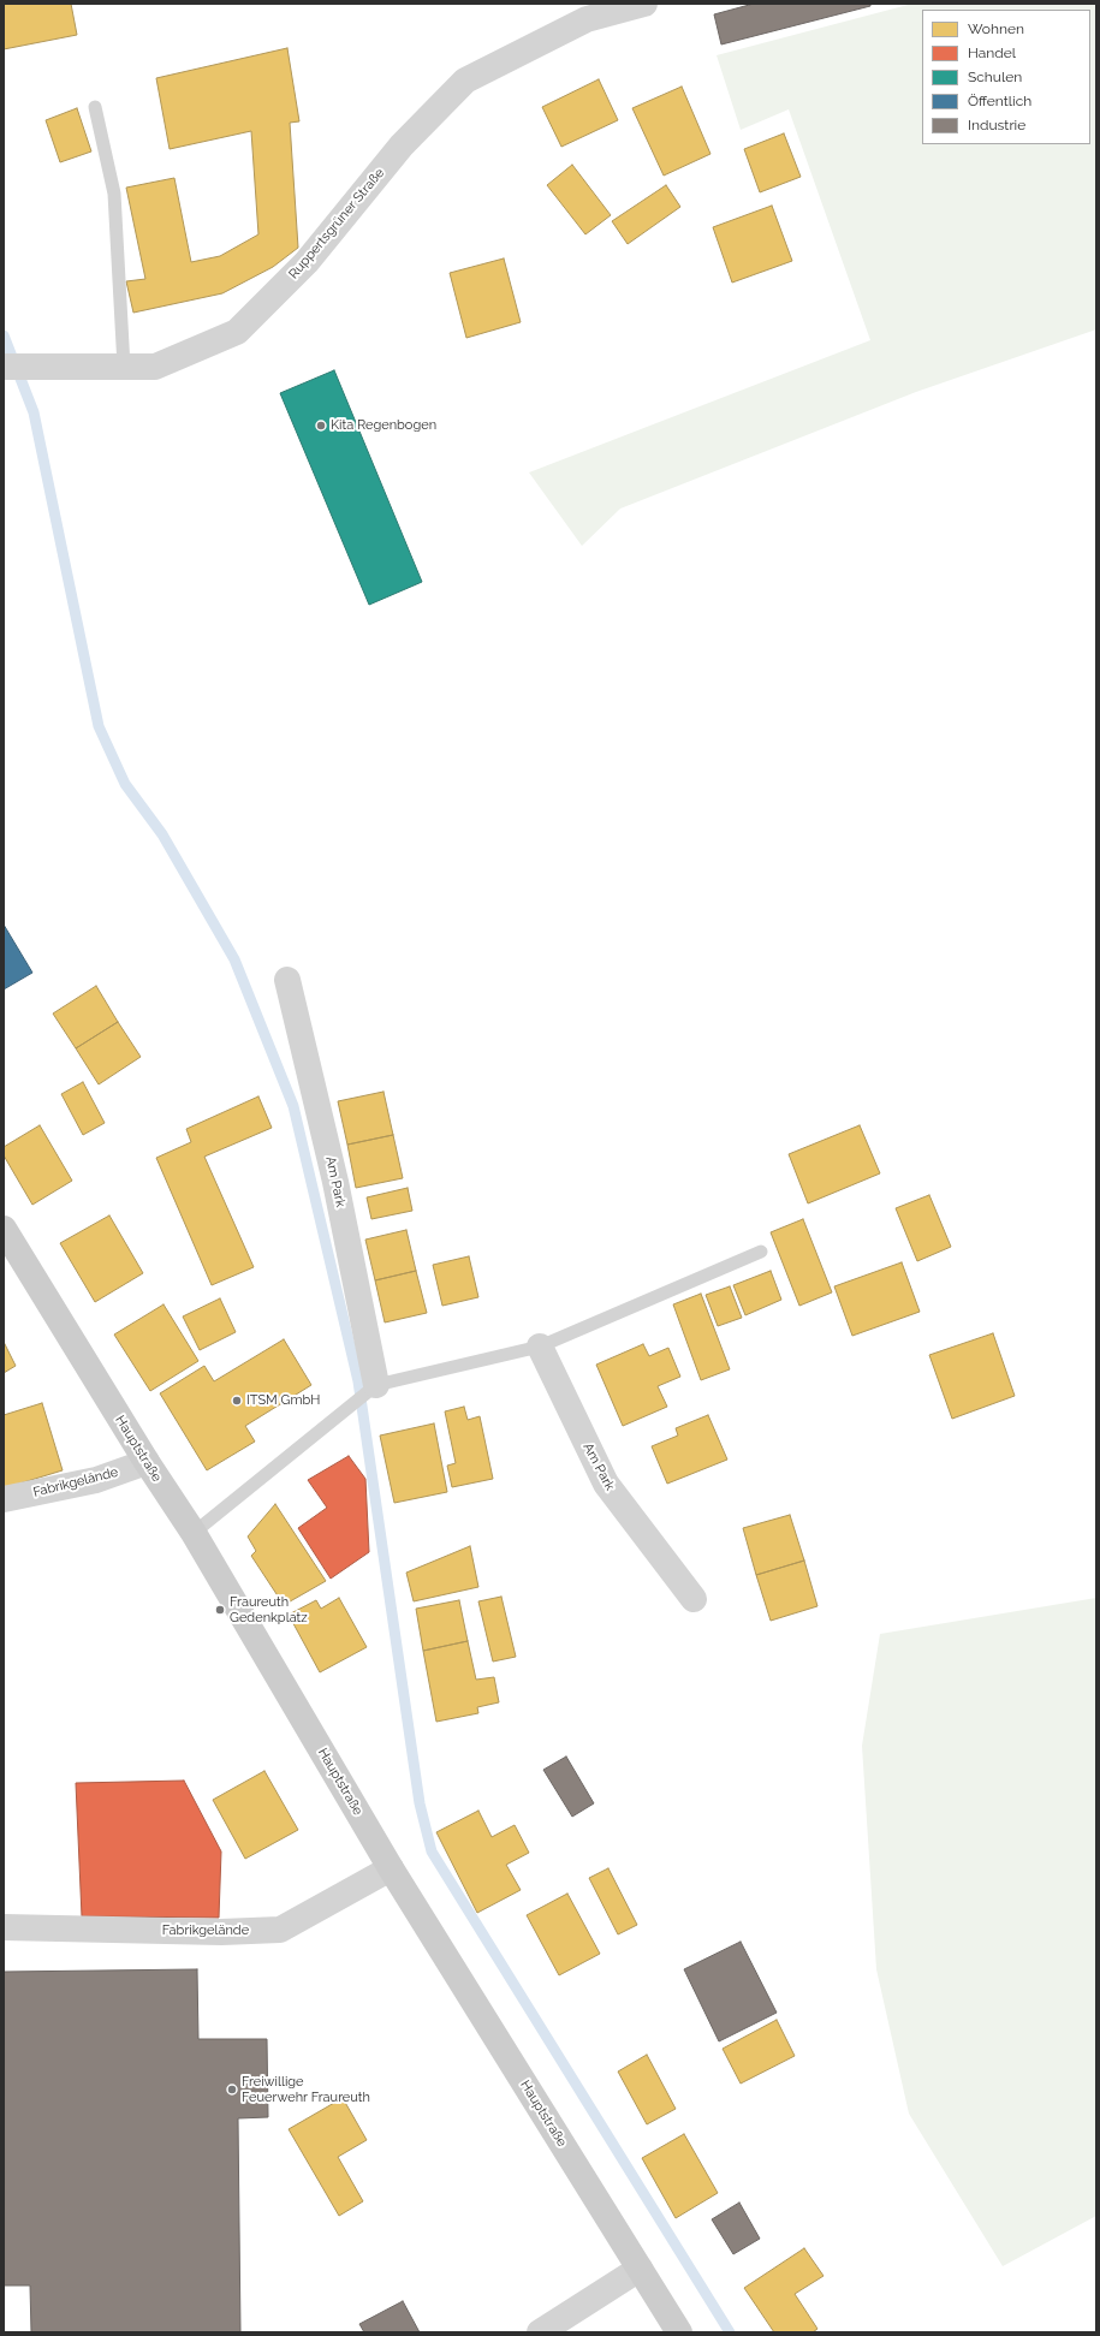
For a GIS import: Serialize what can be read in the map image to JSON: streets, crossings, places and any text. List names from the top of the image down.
{
  "streets": {
    "main road": ["Hauptstraße"],
    "street": ["Ruppertsgrüner Straße", "Am Park", "Fabrikgelände"]
  },
  "crossings": [
    ["Hauptstraße", "Fabrikgelände"]
  ],
  "places": [
    "Kita Regenbogen",
    "ITSM GmbH",
    "Fraureuth Gedenkplatz",
    "Freiwillige Feuerwehr Fraureuth"
  ],
  "legend": [
    "Wohnen",
    "Handel",
    "Schulen",
    "Öffentlich",
    "Industrie"
  ]
}
